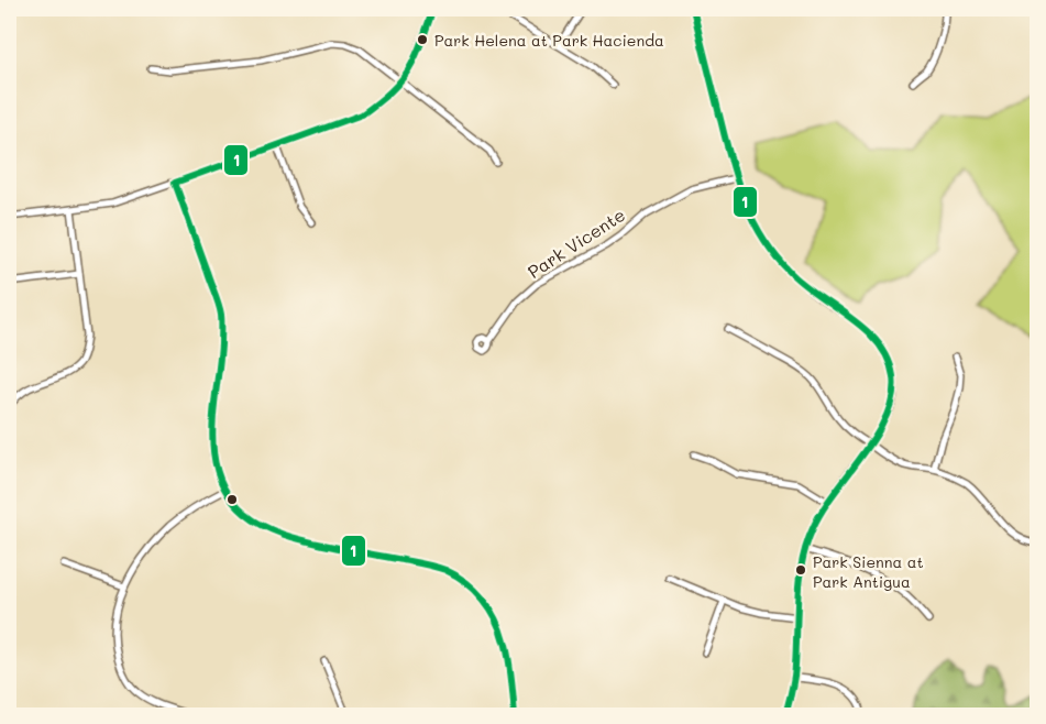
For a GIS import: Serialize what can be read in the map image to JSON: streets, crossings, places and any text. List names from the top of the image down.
{
  "streets": {
    "street": ["Park Vicente"]
  },
  "places": ["Park Helena at Park Hacienda", "Park Sienna at Park Antigua"],
  "lines": ["transit line 1"]
}
